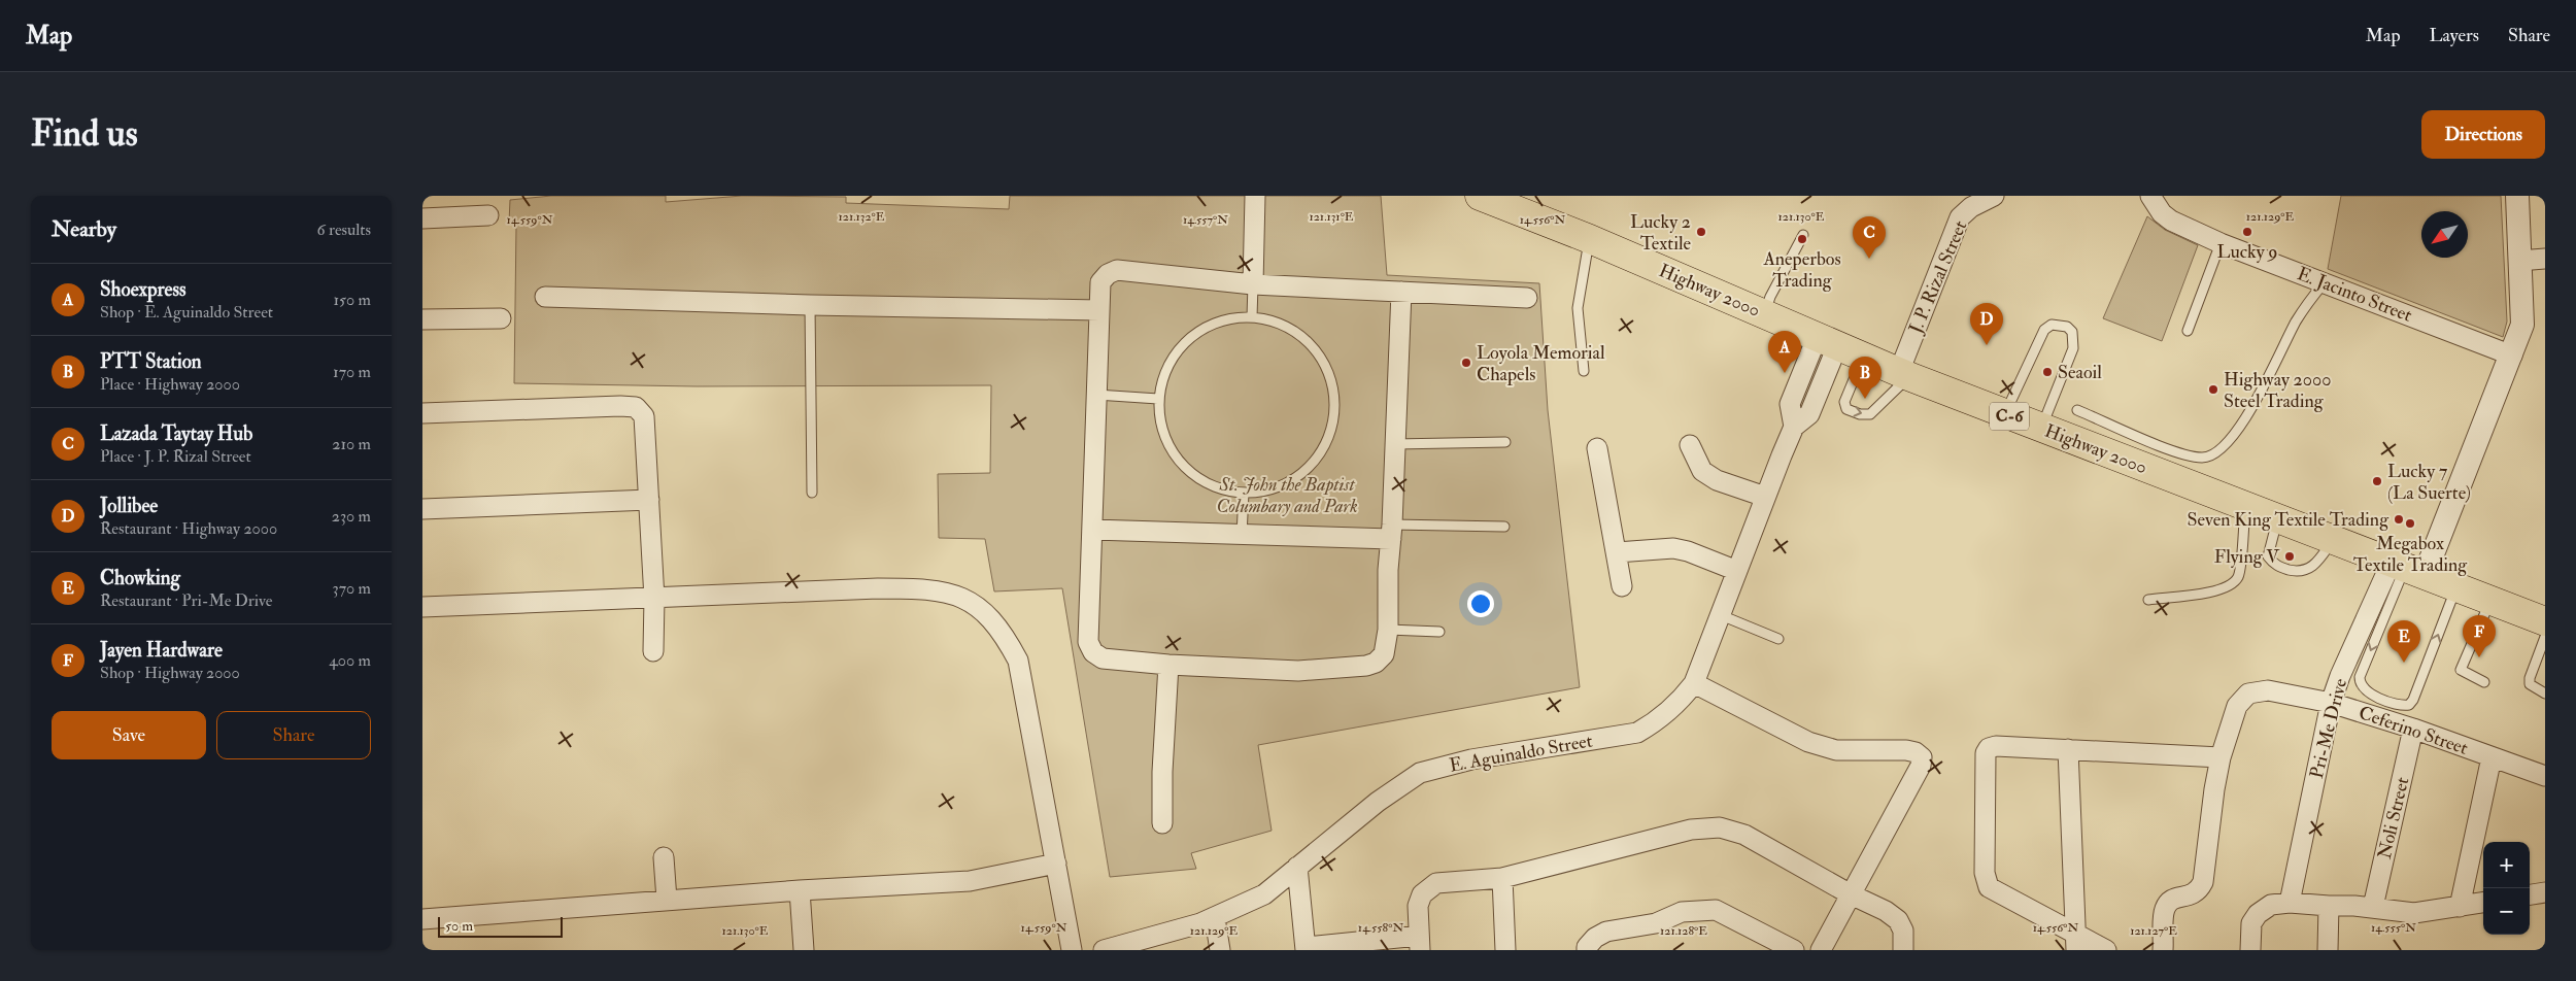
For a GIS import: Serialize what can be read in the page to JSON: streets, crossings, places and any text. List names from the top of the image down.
{
  "streets": {
    "main road": ["Highway 2000", "C-6"],
    "street": [
      "J. P. Rizal Street",
      "E. Jacinto Street",
      "Pri-Me Drive",
      "Ceferino Street",
      "E. Aguinaldo Street",
      "Noli Street"
    ]
  },
  "crossings": [
    ["J. P. Rizal Street", "Highway 2000"],
    ["Highway 2000", "Pri-Me Drive"],
    ["Highway 2000", "E. Aguinaldo Street"],
    ["Pri-Me Drive", "Ceferino Street"],
    ["Ceferino Street", "Noli Street"]
  ],
  "parks": ["St. John the Baptist Columbary and Park"],
  "places": [
    "Lucky 2 Textile",
    "Lucky 9",
    "Aneperbos Trading",
    "Loyola Memorial Chapels",
    "Seaoil",
    "Highway 2000 Steel Trading",
    "Lucky 7 (La Suerte)",
    "Seven King Textile Trading",
    "Megabox Textile Trading",
    "Flying V"
  ],
  "scale_bar": "50 m",
  "north": "bottom left",
  "page": {
    "header": "Map",
    "nav": ["Map", "Layers", "Share"],
    "buttons": [
      "Directions",
      ["Save", "Share"]
    ],
    "title": "Find us",
    "heading": ["Nearby", "6 results"],
    "pins": [
      "C",
      "D",
      "A",
      "B",
      "F",
      "E"
    ],
    "list": [
      {
        "mark": "A",
        "name": "Shoexpress",
        "note": "Shop · E. Aguinaldo Street",
        "value": "150 m"
      },
      {
        "mark": "B",
        "name": "PTT Station",
        "note": "Place · Highway 2000",
        "value": "170 m"
      },
      {
        "mark": "C",
        "name": "Lazada Taytay Hub",
        "note": "Place · J. P. Rizal Street",
        "value": "210 m"
      },
      {
        "mark": "D",
        "name": "Jollibee",
        "note": "Restaurant · Highway 2000",
        "value": "230 m"
      },
      {
        "mark": "E",
        "name": "Chowking",
        "note": "Restaurant · Pri-Me Drive",
        "value": "370 m"
      },
      {
        "mark": "F",
        "name": "Jayen Hardware",
        "note": "Shop · Highway 2000",
        "value": "400 m"
      }
    ],
    "map_buttons": ["+", "−"],
    "scale": "50 m"
  },
  "coordinates": [
    "121.132°E",
    "121.131°E",
    "121.130°E",
    "121.129°E",
    "14.557°N",
    "14.559°N",
    "14.556°N",
    "14.558°N",
    "14.555°N",
    "121.128°E",
    "121.127°E"
  ]
}
